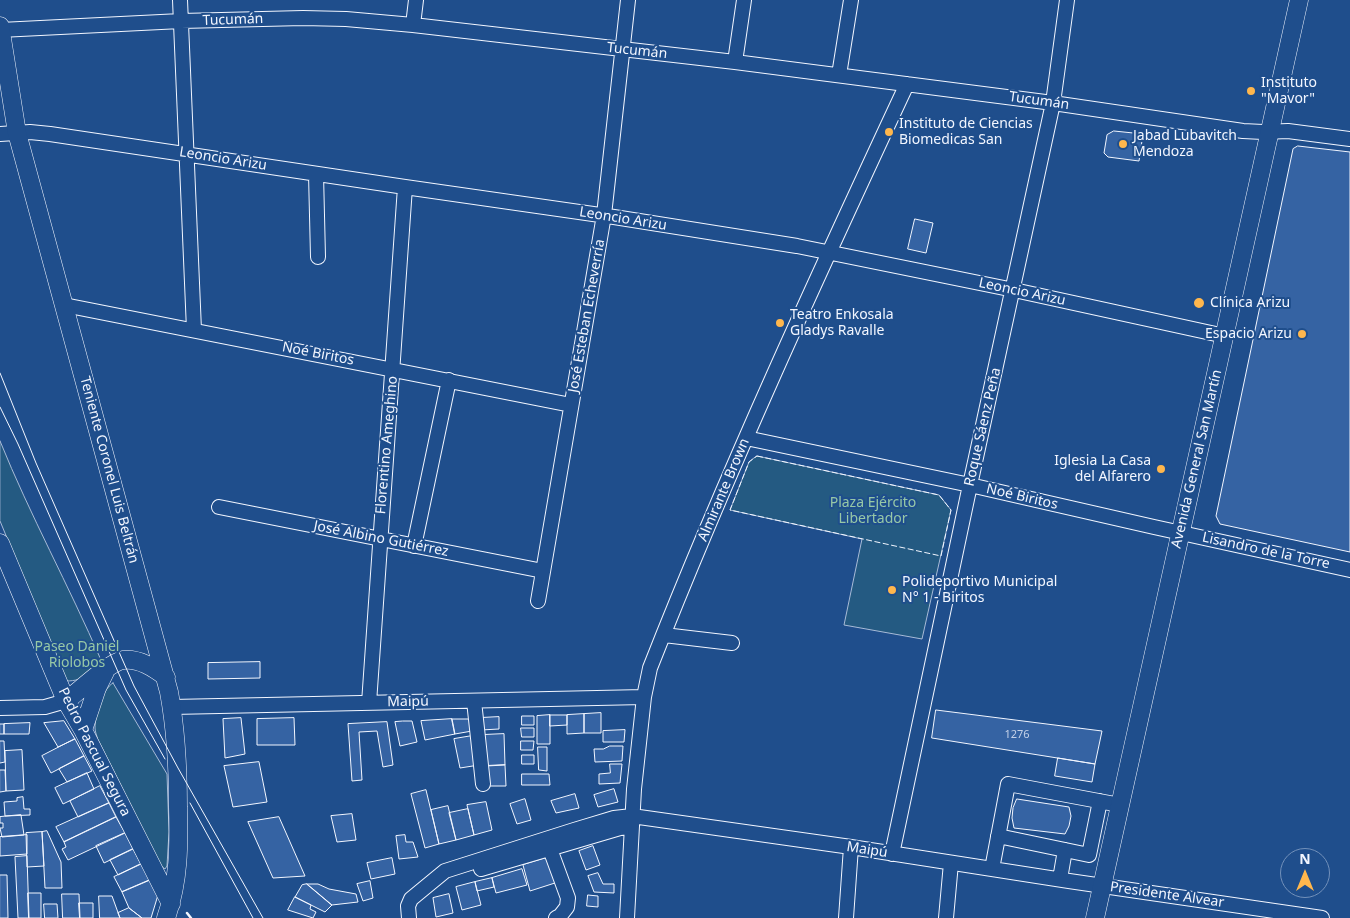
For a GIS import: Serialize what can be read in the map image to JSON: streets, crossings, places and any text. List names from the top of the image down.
{
  "streets": {
    "main road": ["Avenida General San Martín", "Teniente Coronel Luis Beltrán", "Pedro Pascual Segura"],
    "street": [
      "Tucumán",
      "Leoncio Arizu",
      "José Esteban Echeverría",
      "Noé Biritos",
      "Roque Sáenz Peña",
      "Florentino Ameghino",
      "Almirante Brown",
      "José Albino Gutiérrez",
      "Lisandro de la Torre",
      "Maipú",
      "Presidente Alvear"
    ]
  },
  "crossings": [
    ["Tucumán", "José Esteban Echeverría"],
    ["Tucumán", "Roque Sáenz Peña"],
    ["Tucumán", "Avenida General San Martín"],
    ["Tucumán", "Teniente Coronel Luis Beltrán"],
    ["Tucumán", "Almirante Brown"],
    ["Leoncio Arizu", "José Esteban Echeverría"],
    ["Leoncio Arizu", "Roque Sáenz Peña"],
    ["Leoncio Arizu", "Florentino Ameghino"],
    ["Leoncio Arizu", "Avenida General San Martín"],
    ["Leoncio Arizu", "Teniente Coronel Luis Beltrán"],
    ["Leoncio Arizu", "Almirante Brown"],
    ["José Esteban Echeverría", "Noé Biritos"],
    ["José Esteban Echeverría", "José Albino Gutiérrez"],
    ["Noé Biritos", "Roque Sáenz Peña"],
    ["Noé Biritos", "Florentino Ameghino"],
    ["Noé Biritos", "Avenida General San Martín"],
    ["Noé Biritos", "Teniente Coronel Luis Beltrán"],
    ["Noé Biritos", "Almirante Brown"],
    ["Noé Biritos", "Lisandro de la Torre"],
    ["Roque Sáenz Peña", "Maipú"],
    ["Florentino Ameghino", "José Albino Gutiérrez"],
    ["Florentino Ameghino", "Maipú"],
    ["Avenida General San Martín", "Lisandro de la Torre"],
    ["Avenida General San Martín", "Maipú"],
    ["Avenida General San Martín", "Presidente Alvear"],
    ["Teniente Coronel Luis Beltrán", "Maipú"],
    ["Teniente Coronel Luis Beltrán", "Pedro Pascual Segura"],
    ["Almirante Brown", "Maipú"],
    ["Maipú", "Presidente Alvear"]
  ],
  "parks": ["Plaza Ejército Libertador", "Paseo Daniel Riolobos"],
  "places": [
    "Instituto \"Mavor\"",
    "Instituto de Ciencias Biomedicas San",
    "Jabad Lubavitch Mendoza",
    "Clínica Arizu",
    "Teatro Enkosala Gladys Ravalle",
    "Espacio Arizu",
    "Iglesia La Casa del Alfarero",
    "Polideportivo Municipal N° 1 - Biritos"
  ],
  "house_numbers": ["1276"],
  "north": "top"
}
